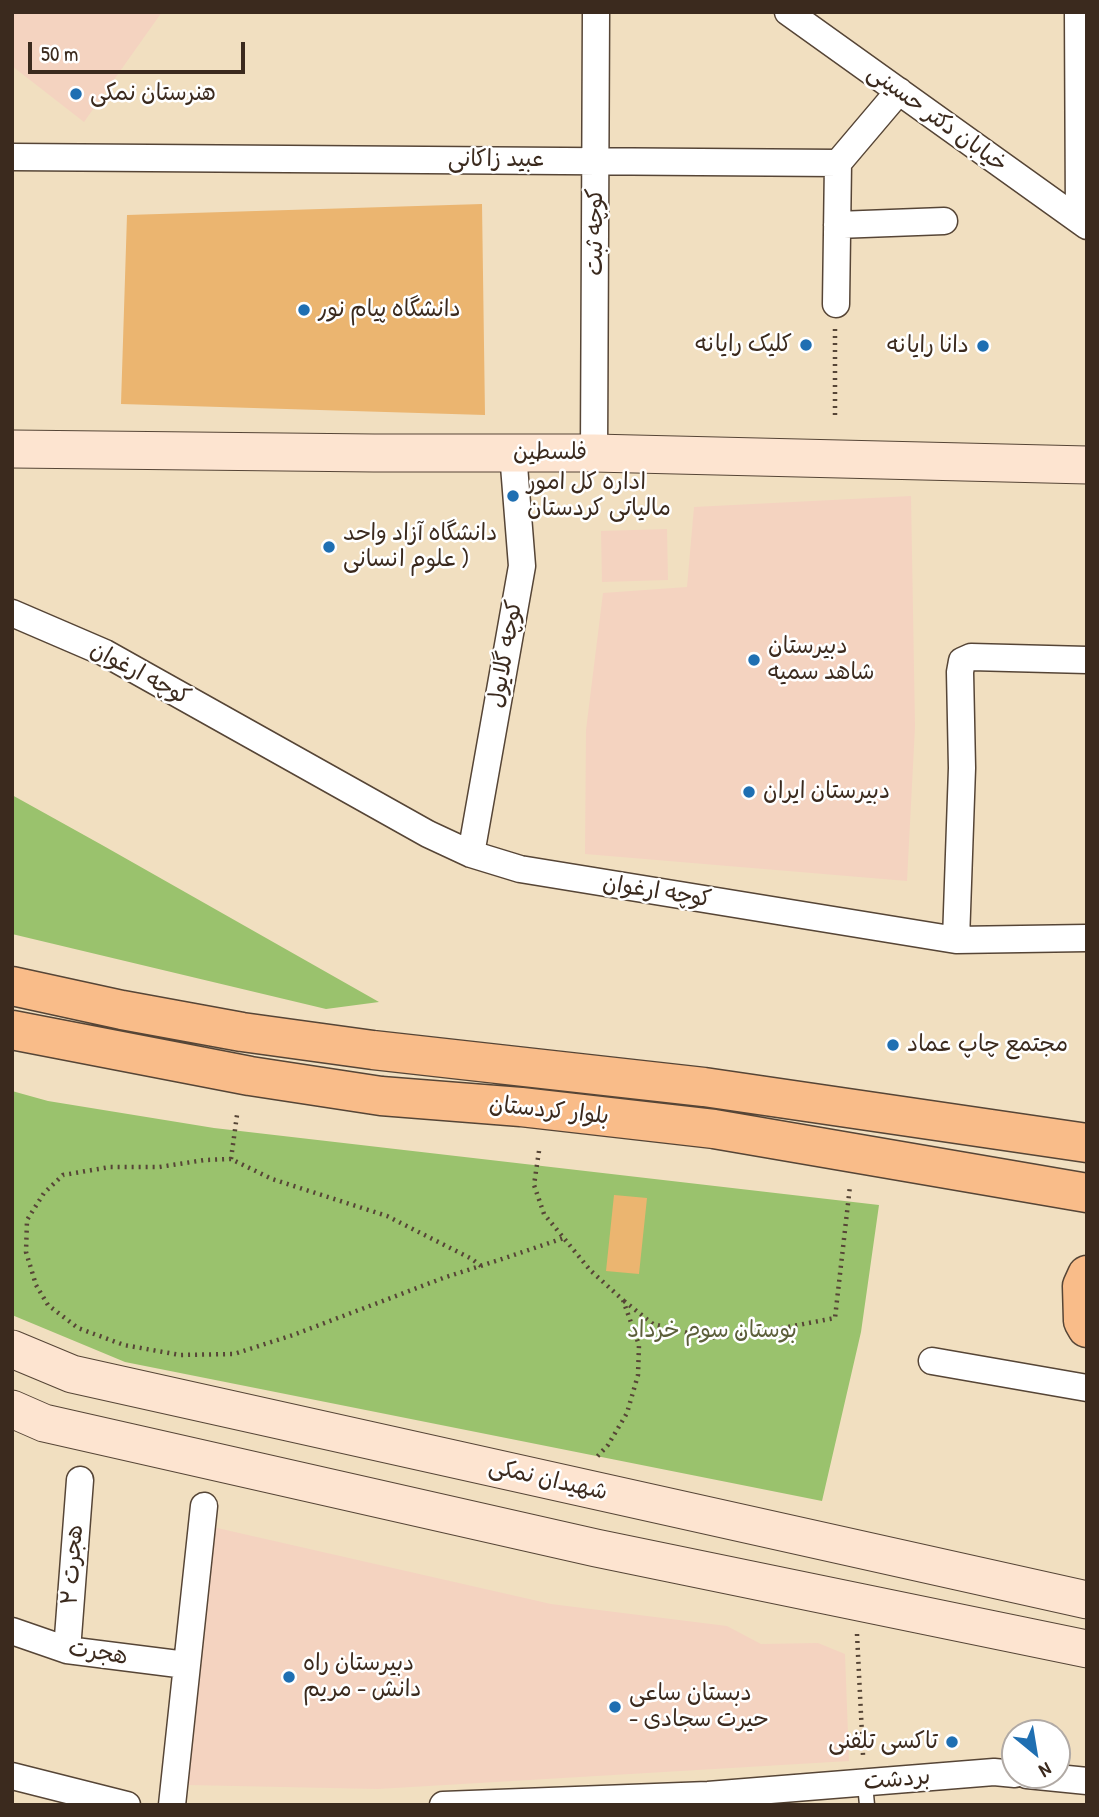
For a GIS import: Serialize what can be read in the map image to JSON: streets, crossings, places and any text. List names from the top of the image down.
{
  "streets": {
    "main road": ["فلسطین", "بلوار کردستان", "شهیدان نمکی"],
    "street": [
      "خیابان دکتر حسینی",
      "عبید زاکانی",
      "کوچه ثبت",
      "کوچه گلایول",
      "کوچه ارغوان",
      "هجرت ۲",
      "هجرت",
      "بردشت"
    ]
  },
  "crossings": [
    ["عبید زاکانی", "کوچه ثبت"],
    ["کوچه ثبت", "فلسطین"],
    ["فلسطین", "کوچه گلایول"],
    ["کوچه گلایول", "کوچه ارغوان"],
    ["هجرت ۲", "هجرت"]
  ],
  "parks": ["بوستان سوم خرداد"],
  "places": [
    "هنرستان نمکی",
    "دانشگاه پیام نور",
    "کلیک رایانه",
    "دانا رایانه",
    "اداره کل امور مالیاتی کردستان",
    "دانشگاه آزاد واحد علوم انسانی )",
    "دبیرستان شاهد سمیه",
    "دبیرستان ایران",
    "مجتمع چاپ عماد",
    "دبیرستان راه دانش - مریم",
    "دبستان ساعی - حیرت سجادی",
    "تاکسی تلفنی"
  ],
  "scale_bar": "50 m",
  "north": "bottom right"
}
